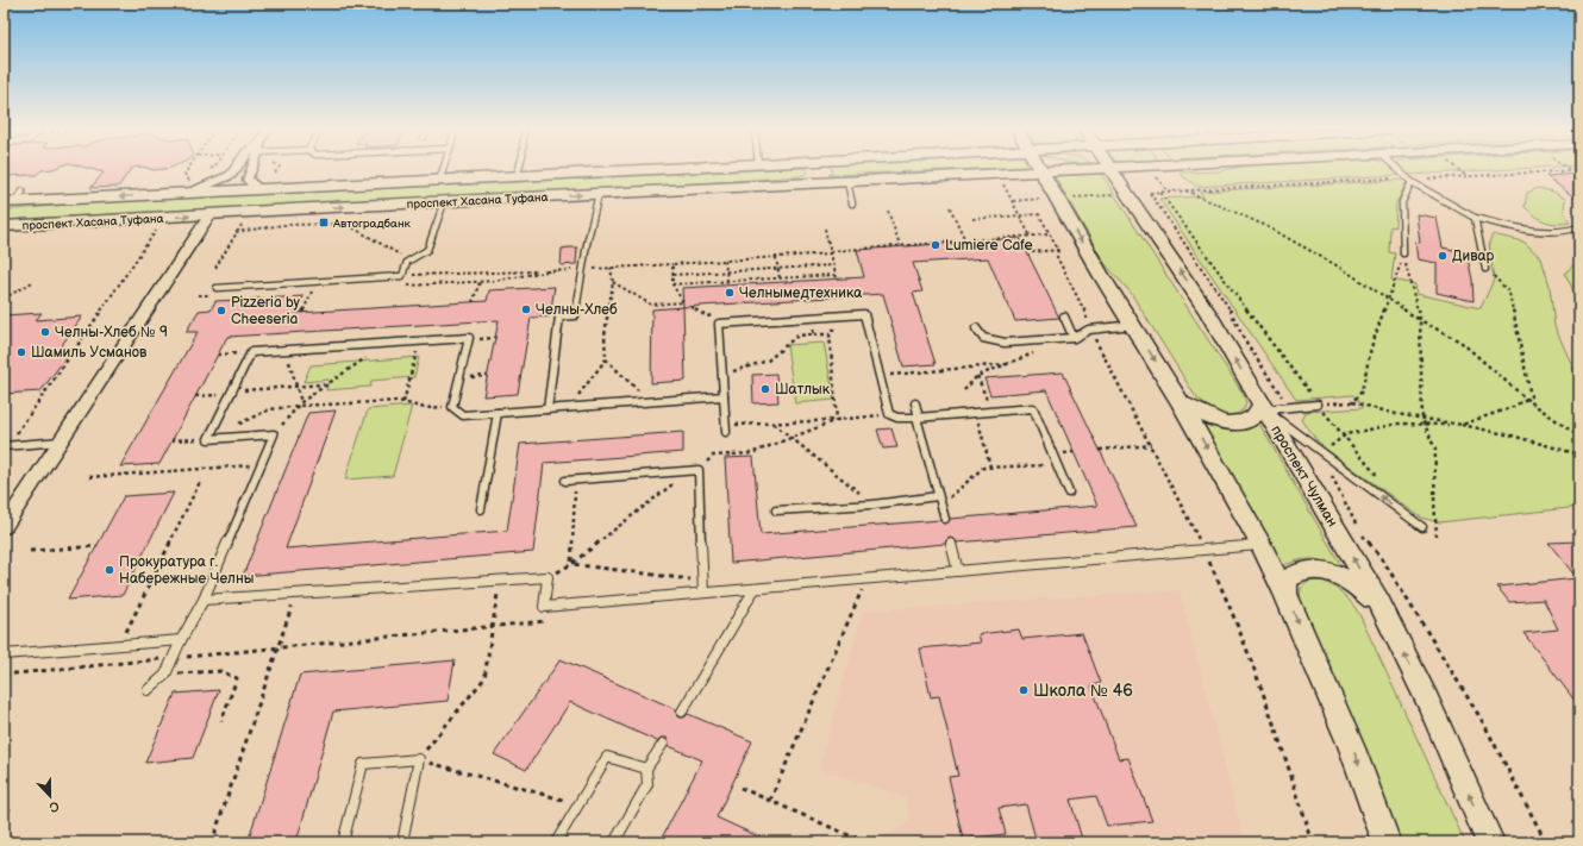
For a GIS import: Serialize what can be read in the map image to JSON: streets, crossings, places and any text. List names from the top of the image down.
{
  "streets": {
    "main road": ["проспект Хасана Туфана", "проспект Чулман"]
  },
  "places": {
    "transit": ["Автоградбанк"],
    "other": [
      "Lumiere Cafe",
      "Дивар",
      "Челнымедтехника",
      "Челны-Хлеб",
      "Pizzeria by Cheeseria",
      "Челны-Хлеб № 9",
      "Шамиль Усманов",
      "Шатлык",
      "Прокуратура г. Набережные Челны",
      "Школа № 46"
    ]
  },
  "north": "bottom"
}
